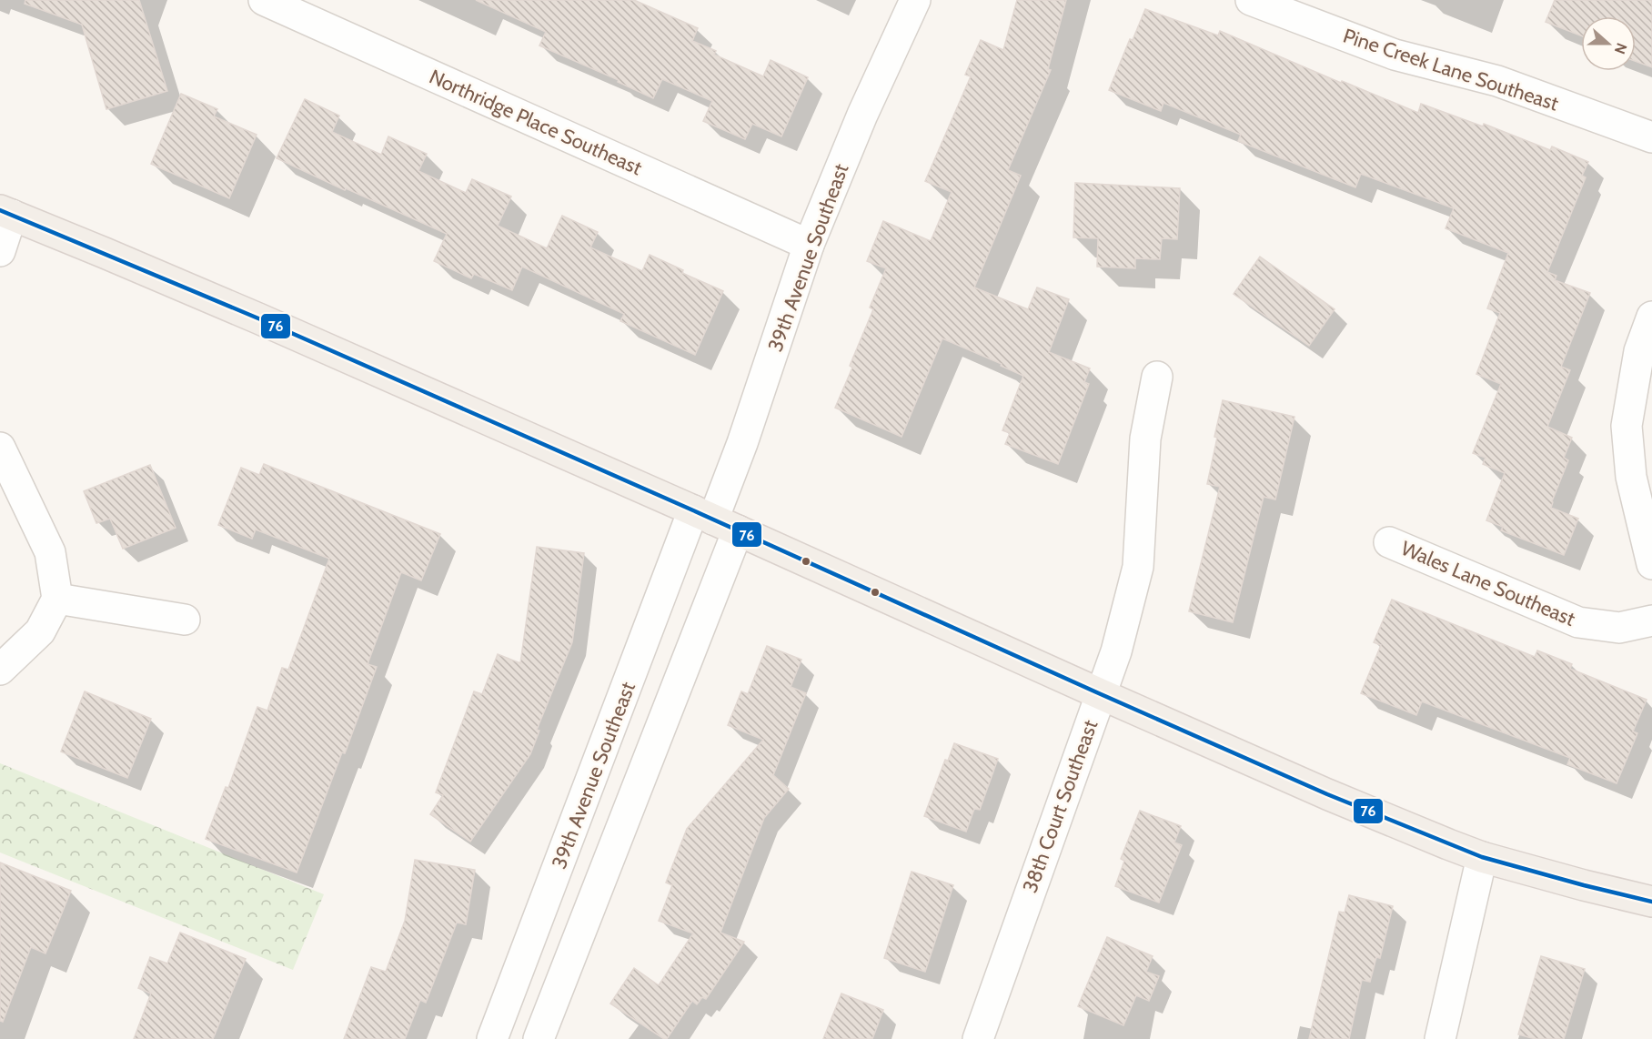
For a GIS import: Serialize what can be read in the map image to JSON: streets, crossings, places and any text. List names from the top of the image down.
{
  "streets": {
    "street": [
      "Pine Creek Lane Southeast",
      "Northridge Place Southeast",
      "39th Avenue Southeast",
      "Wales Lane Southeast",
      "38th Court Southeast"
    ]
  },
  "crossings": [
    ["Northridge Place Southeast", "39th Avenue Southeast"]
  ],
  "lines": ["transit line 76"],
  "north": "right"
}
